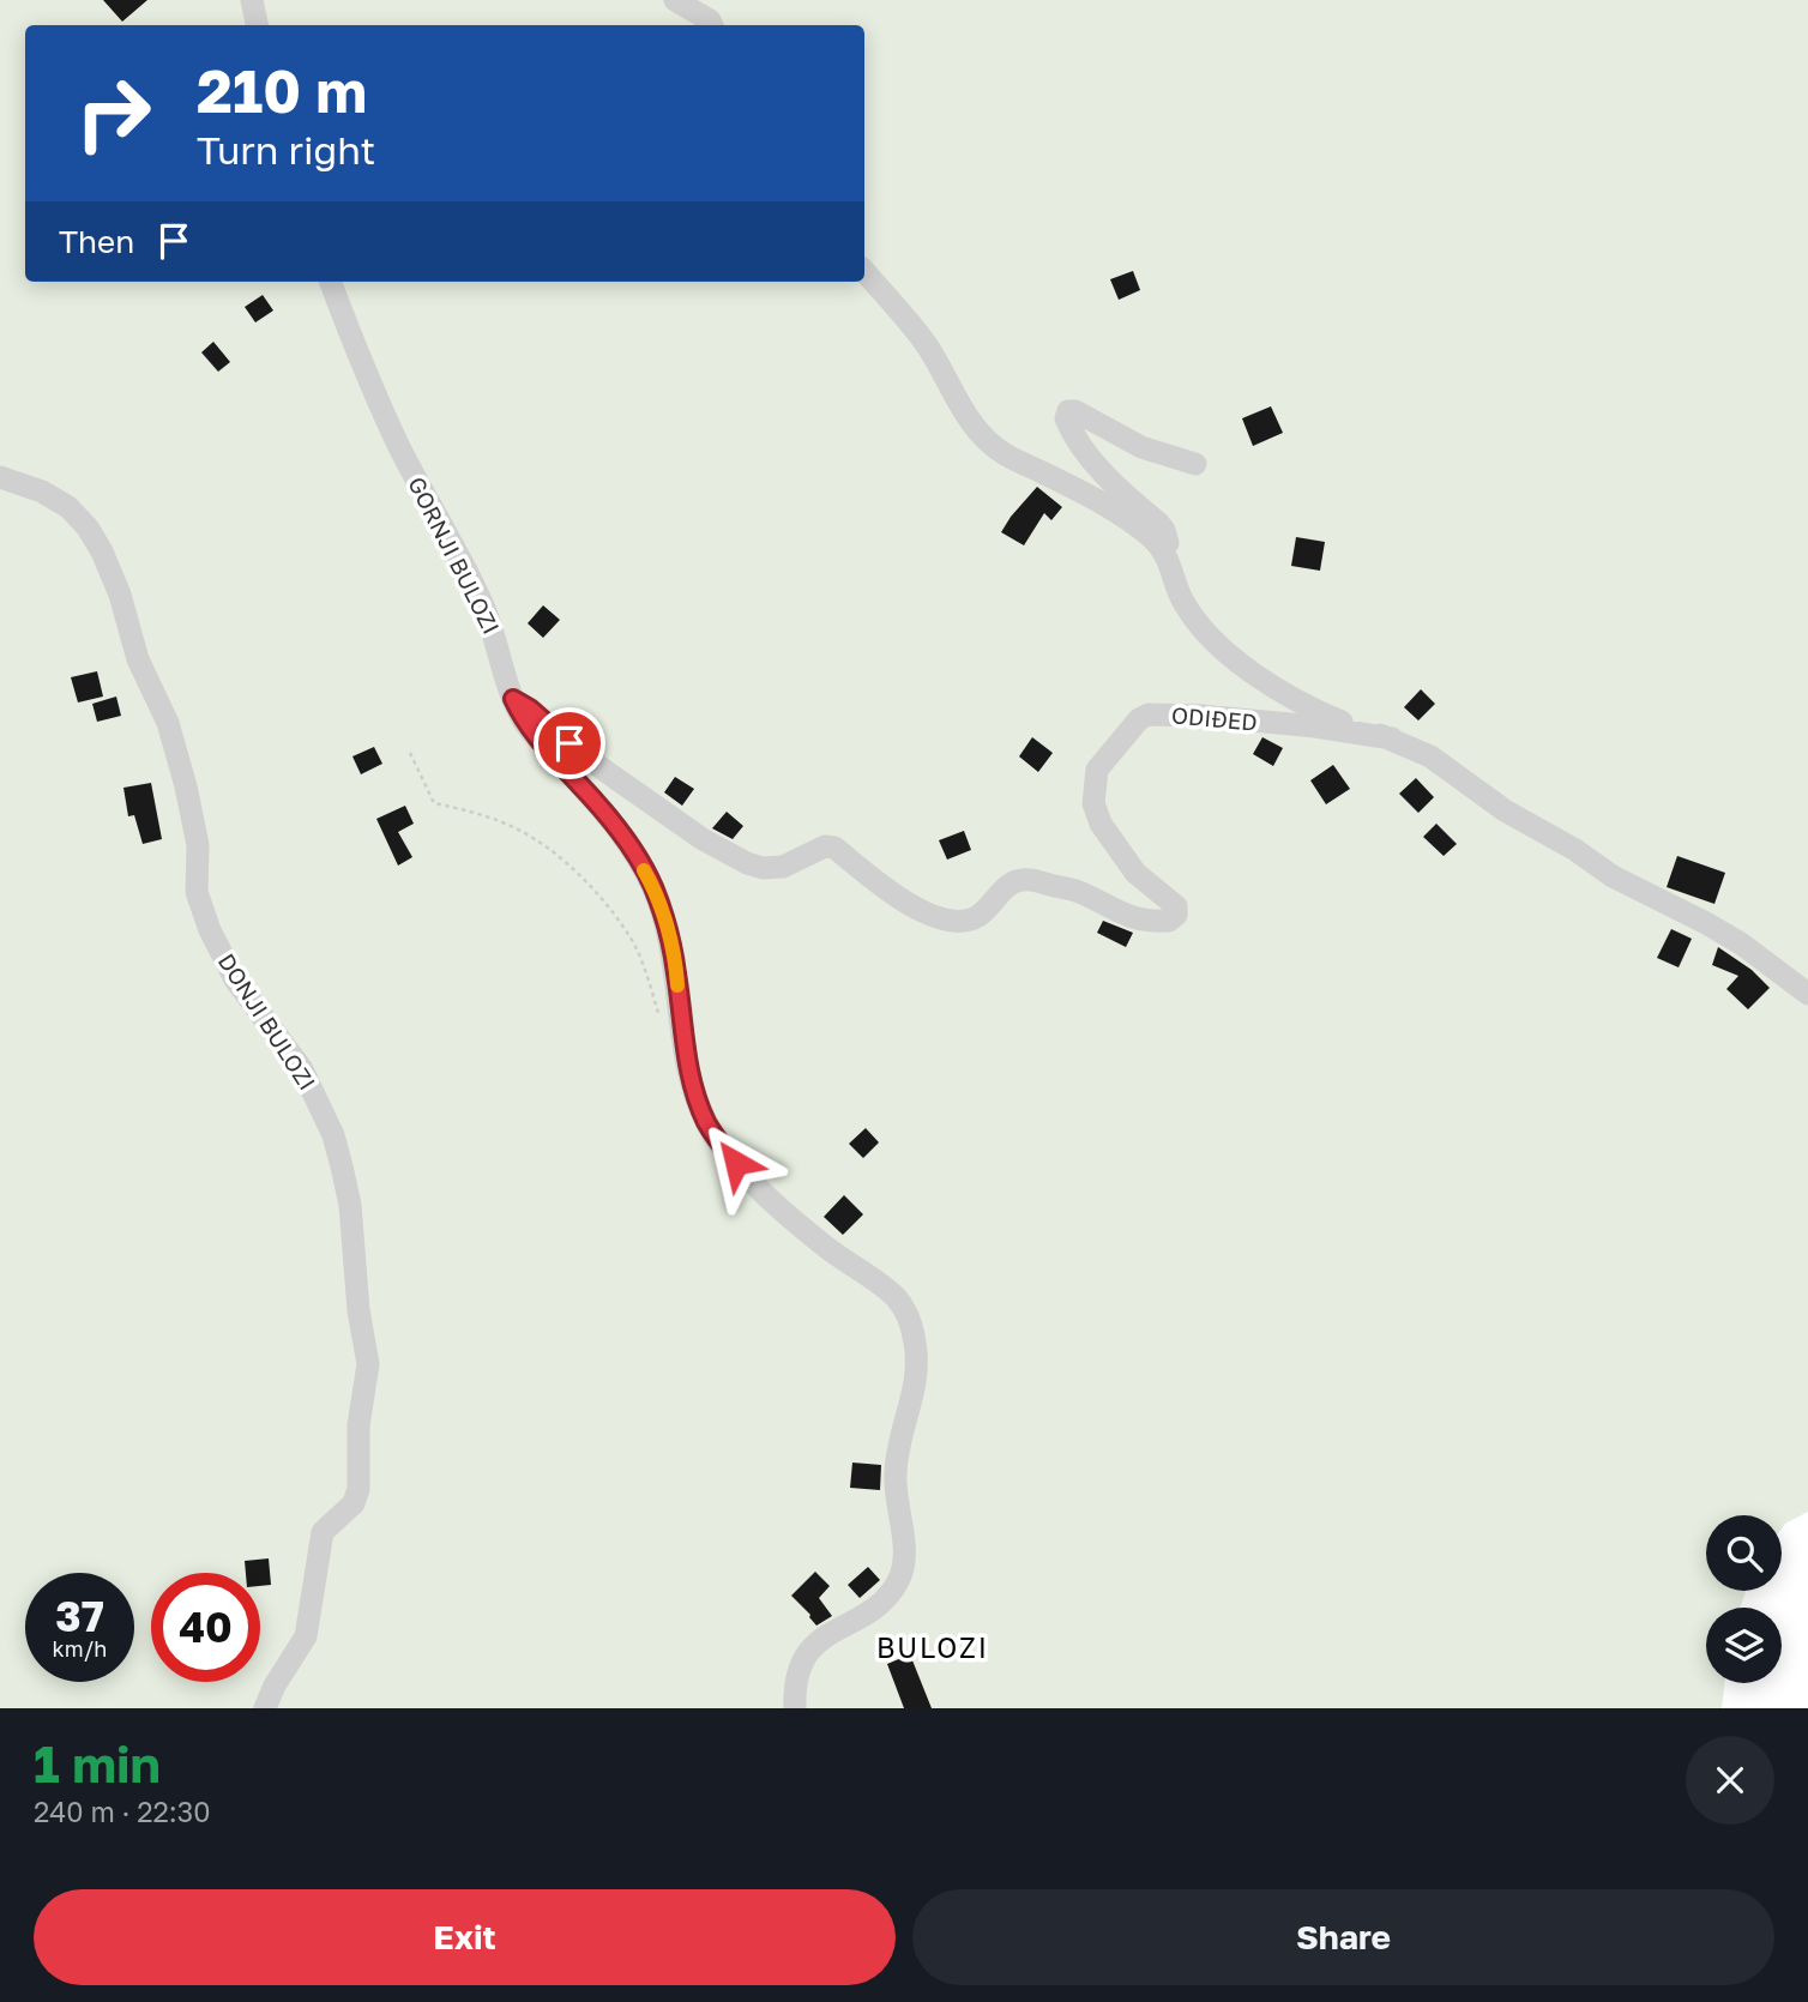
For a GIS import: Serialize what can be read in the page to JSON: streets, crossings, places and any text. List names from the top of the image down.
{
  "streets": {
    "street": ["GORNJI BULOZI", "ODIĐED", "DONJI BULOZI"]
  },
  "crossings": [
    ["GORNJI BULOZI", "ODIĐED"]
  ],
  "districts": ["BULOZI"],
  "page": {
    "turn": ["210 m", "Turn right"],
    "then": "Then",
    "speed": "37 km/h",
    "limit": "40",
    "heading": ["1 min", "240 m · 22:30"],
    "buttons": ["Exit", "Share"]
  }
}
